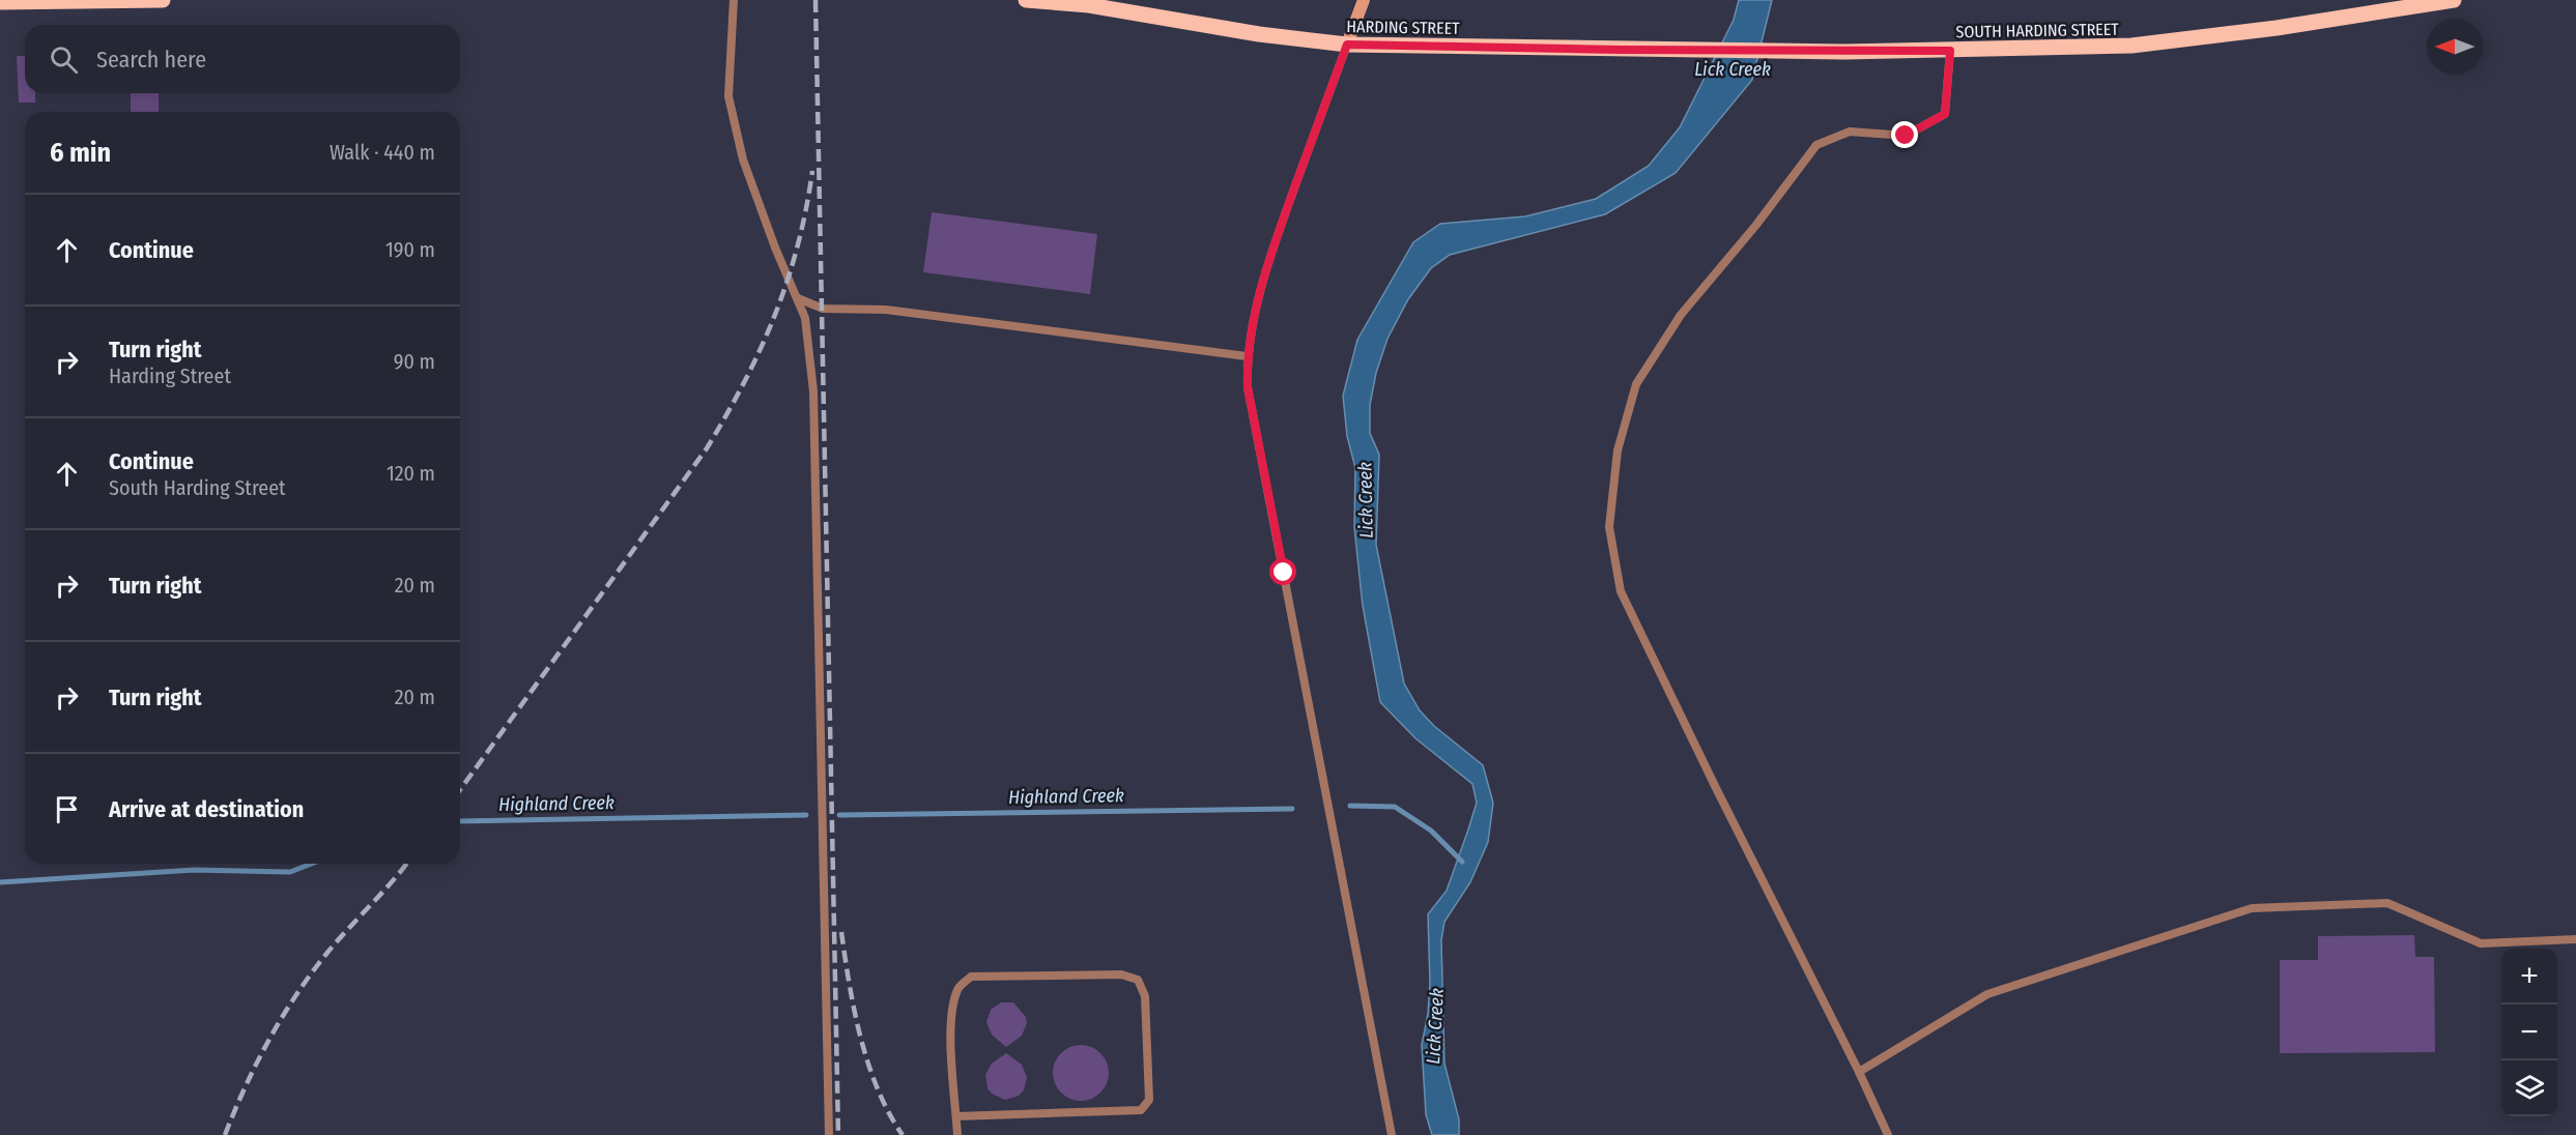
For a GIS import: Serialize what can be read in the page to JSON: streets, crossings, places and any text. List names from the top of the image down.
{
  "streets": {
    "main road": ["HARDING STREET", "SOUTH HARDING STREET"]
  },
  "crossings": [
    ["HARDING STREET", "SOUTH HARDING STREET"]
  ],
  "water": ["Lick Creek", "Highland Creek"],
  "north": "left",
  "page": {
    "search": "Search here",
    "heading": ["6 min", "Walk · 440 m"],
    "list": [
      ["Continue", "190 m"],
      ["Turn right", "Harding Street", "90 m"],
      ["Continue", "South Harding Street", "120 m"],
      ["Turn right", "20 m"],
      ["Turn right", "20 m"],
      "Arrive at destination"
    ],
    "map_buttons": ["+", "−"]
  }
}
